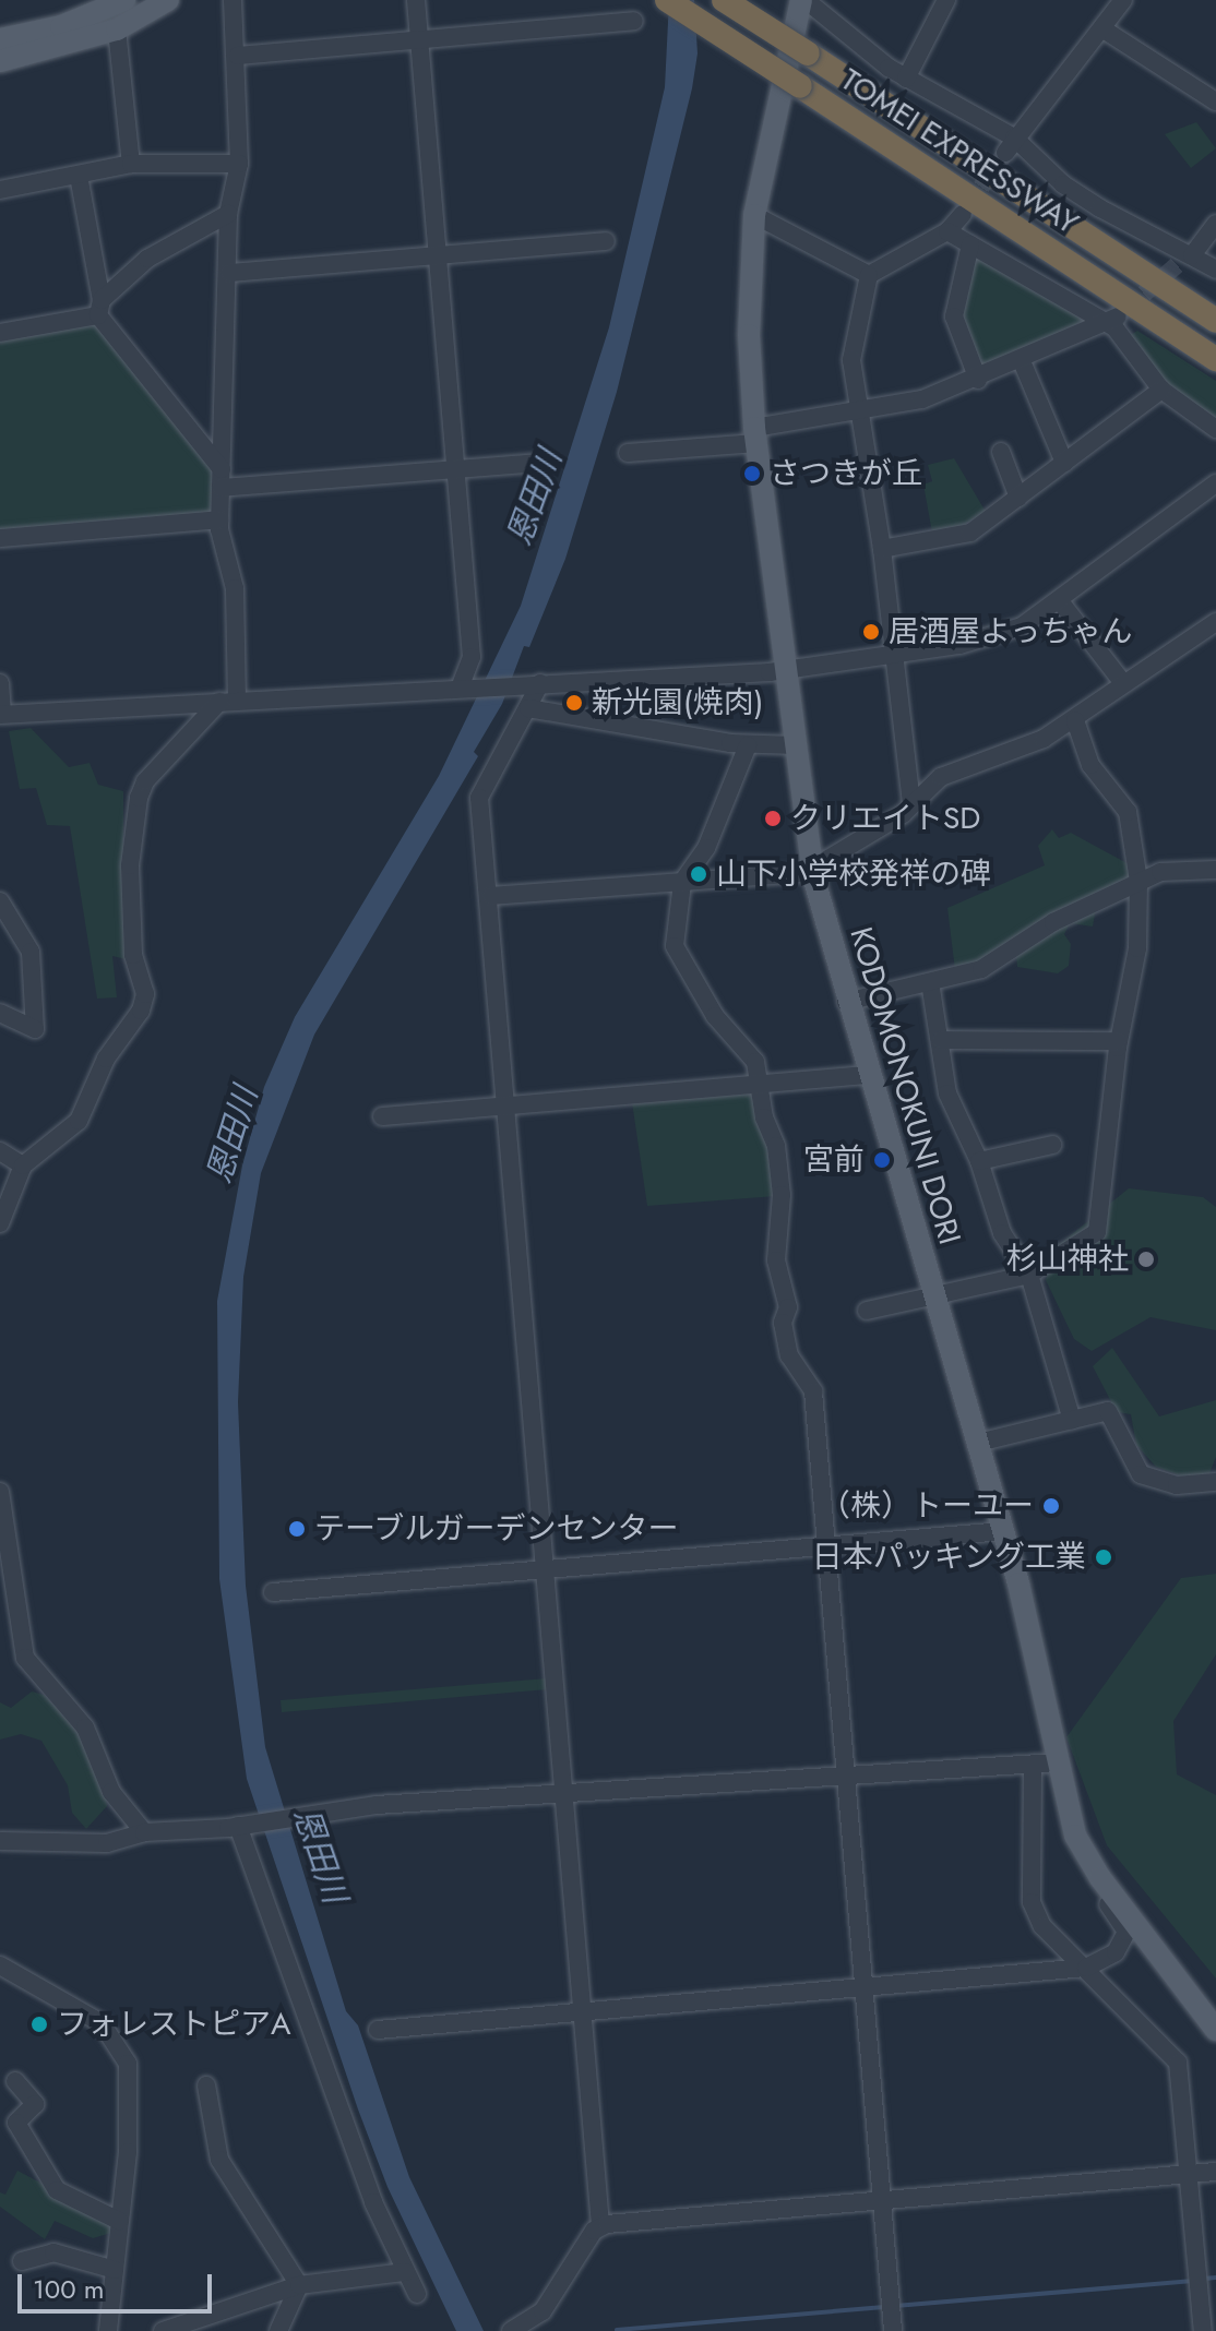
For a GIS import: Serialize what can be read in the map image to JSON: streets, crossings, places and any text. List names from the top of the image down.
{
  "streets": {
    "highway": ["TOMEI EXPRESSWAY"],
    "main road": ["KODOMONOKUNI DORI"]
  },
  "water": ["恩田川"],
  "places": [
    "さつきが丘",
    "居酒屋よっちゃん",
    "新光園(焼肉)",
    "クリエイトSD",
    "山下小学校発祥の碑",
    "宮前",
    "杉山神社",
    "（株）トーユー",
    "テーブルガーデンセンター",
    "日本パッキング工業",
    "フォレストピアA"
  ],
  "scale_bar": "100 m"
}
